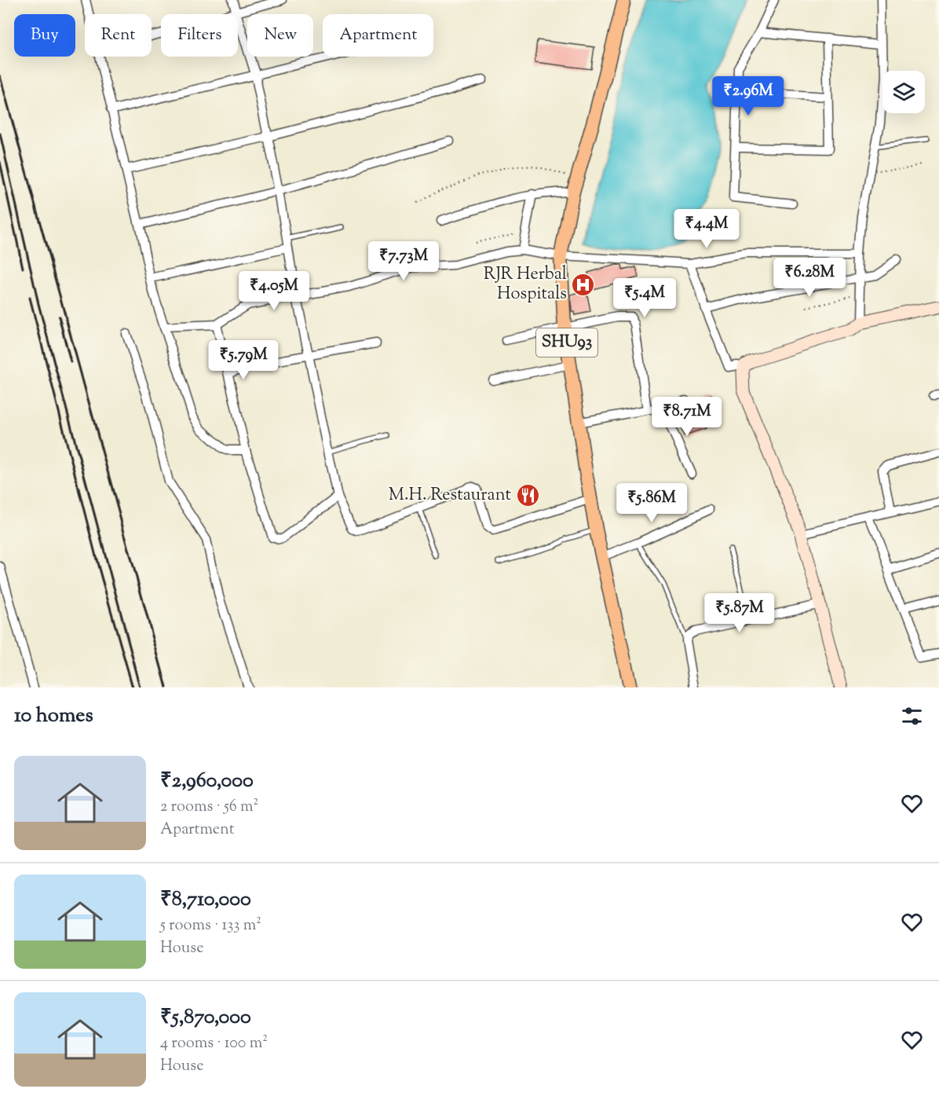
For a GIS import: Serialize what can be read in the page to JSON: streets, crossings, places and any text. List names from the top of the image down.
{
  "streets": {
    "main road": ["SHU93"]
  },
  "places": {
    "hospital": ["RJR Herbal Hospitals"],
    "restaurant": ["M.H. Restaurant"]
  },
  "page": {
    "chip": [
      "Buy",
      "Rent",
      "Filters",
      "New",
      "Apartment"
    ],
    "price": [
      "₹2.96M",
      "₹4.4M",
      "₹7.73M",
      "₹6.28M",
      "₹4.05M",
      "₹5.4M",
      "₹5.79M",
      "₹8.71M",
      "₹5.86M",
      "₹5.87M"
    ],
    "heading": "10 homes",
    "list": [
      {
        "name": "₹2,960,000",
        "note": "2 rooms · 56 m² · Apartment"
      },
      {
        "name": "₹8,710,000",
        "note": "5 rooms · 133 m² · House"
      },
      {
        "name": "₹5,870,000",
        "note": "4 rooms · 100 m² · House"
      }
    ]
  }
}
